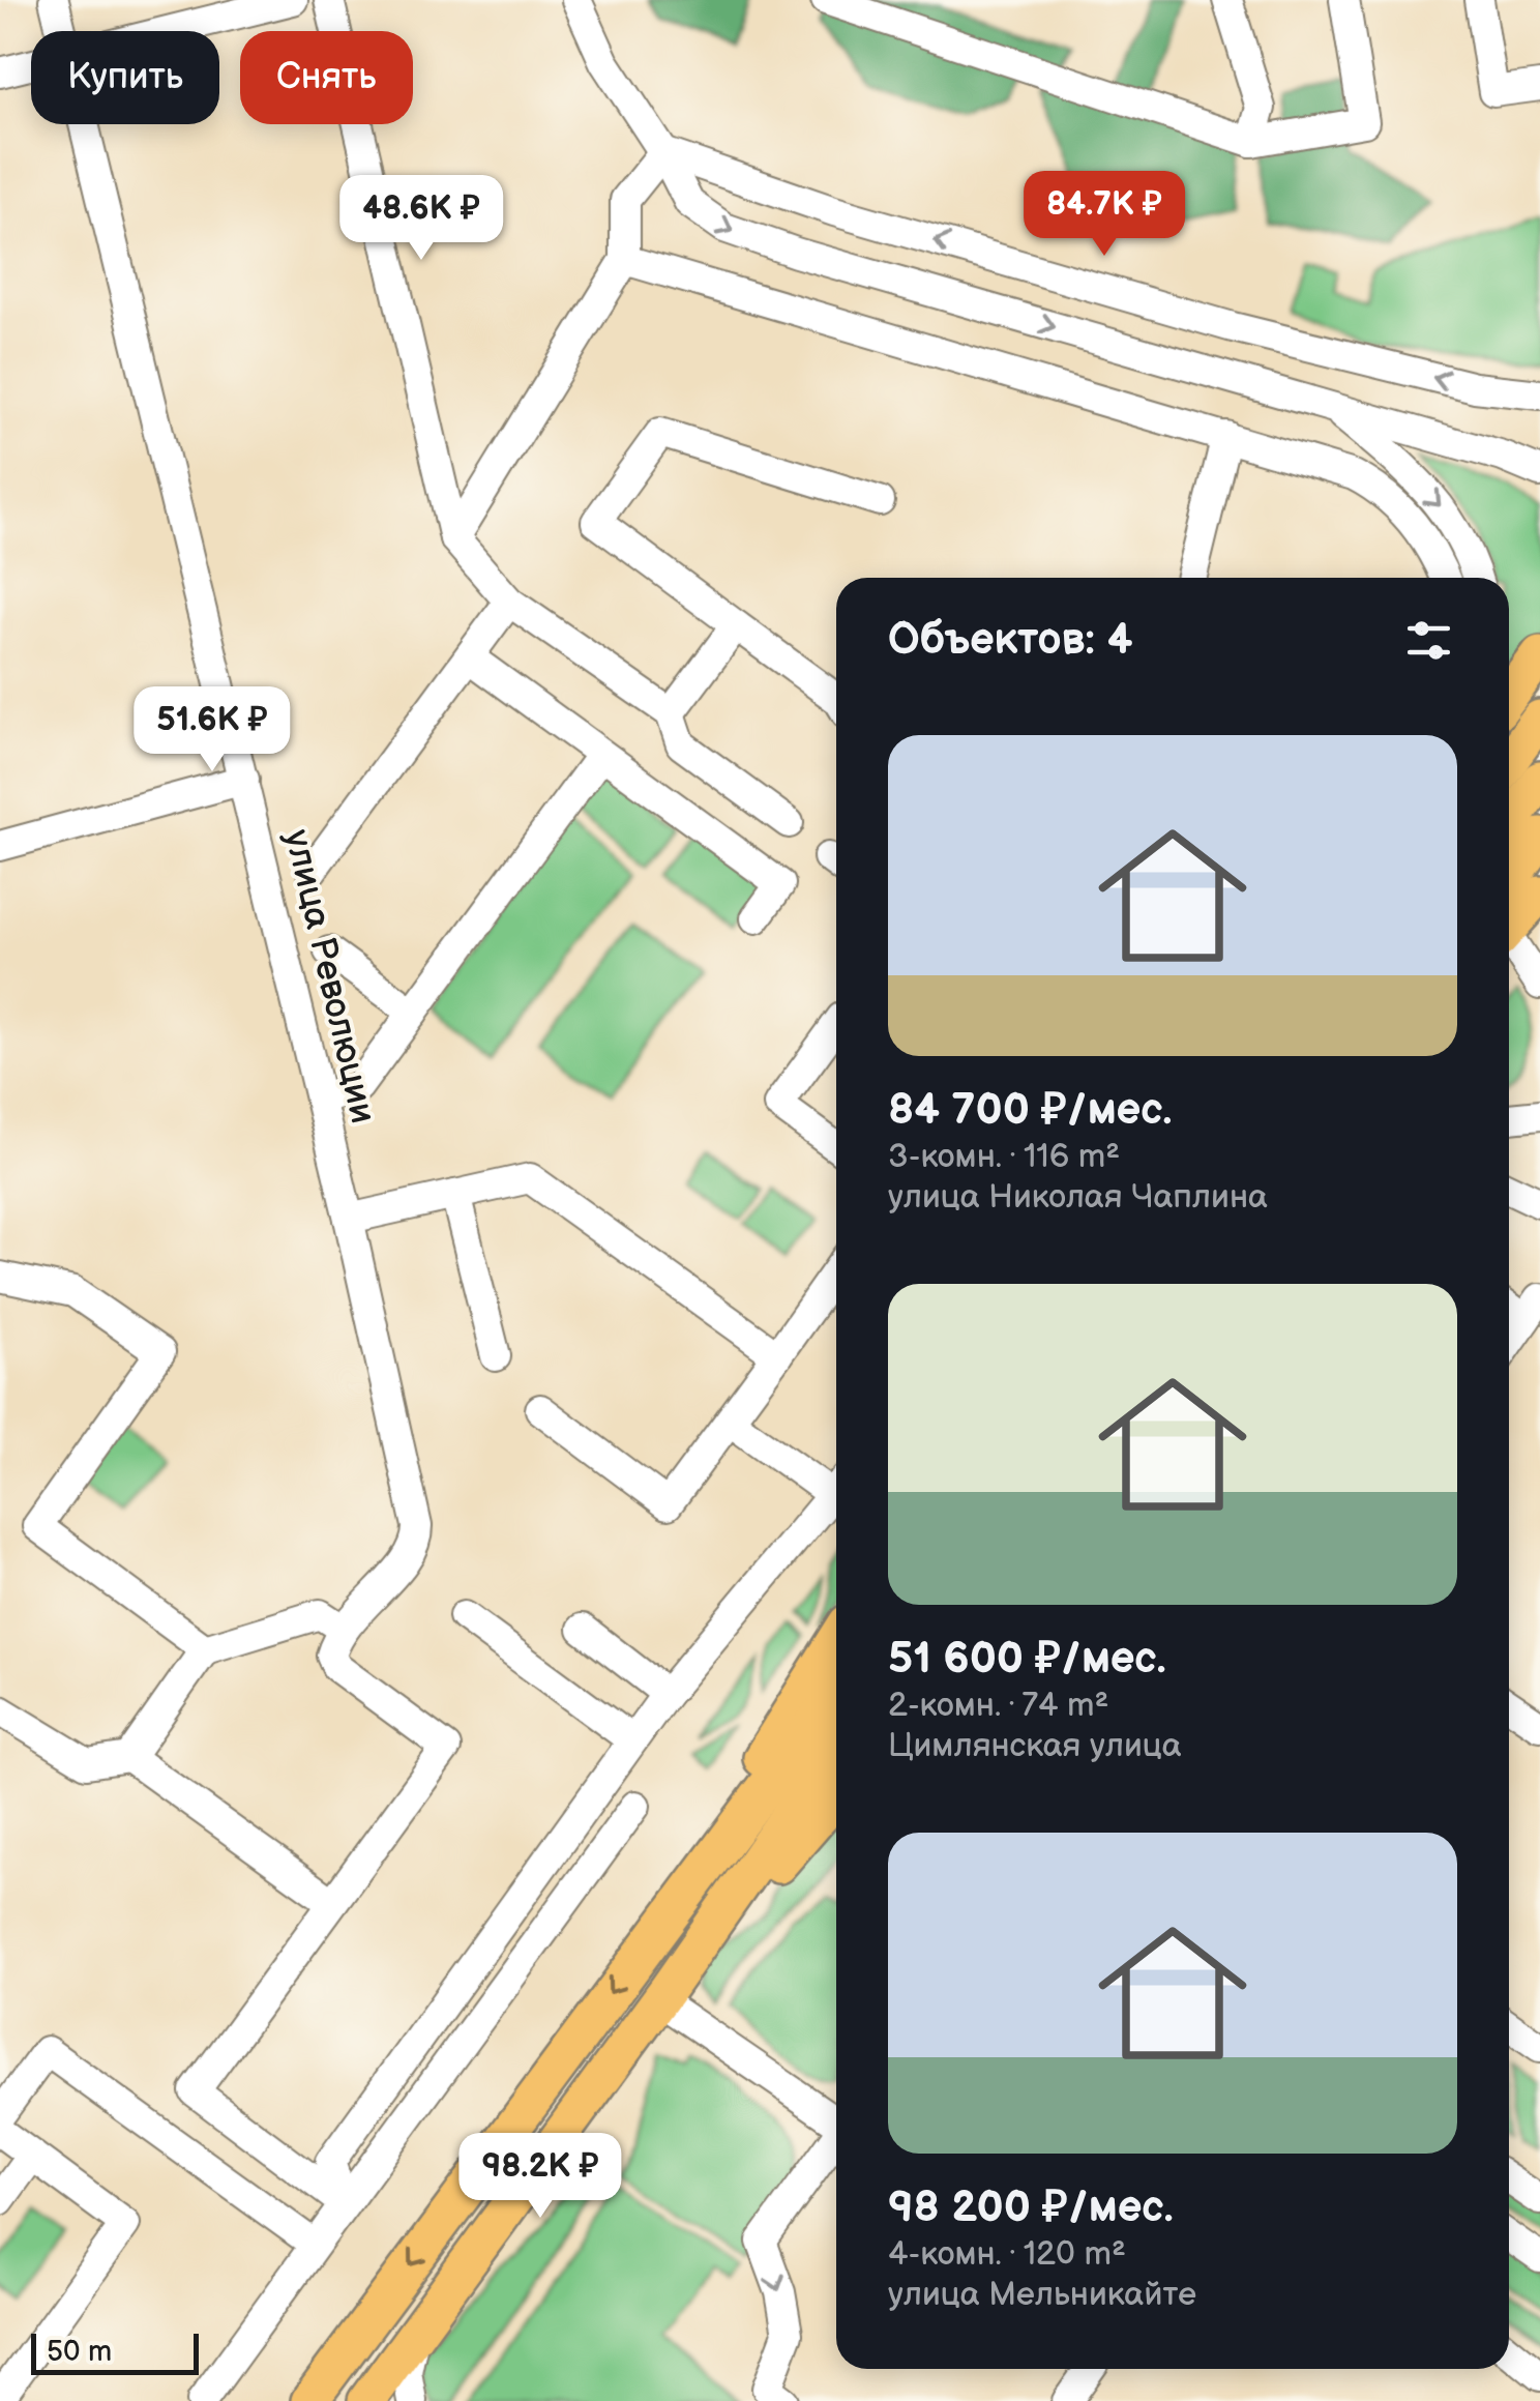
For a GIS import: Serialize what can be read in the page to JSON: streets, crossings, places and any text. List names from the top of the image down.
{
  "streets": {
    "street": ["улица Революции"]
  },
  "scale_bar": "50 m",
  "page": {
    "chip": ["Купить", "Снять"],
    "price": [
      "84.7K ₽",
      "48.6K ₽",
      "51.6K ₽",
      "98.2K ₽"
    ],
    "heading": "Объектов: 4",
    "list": [
      {
        "name": "84 700 ₽/мес.",
        "note": "3-комн. · 116 m² · улица Николая Чаплина"
      },
      {
        "name": "51 600 ₽/мес.",
        "note": "2-комн. · 74 m² · Цимлянская улица"
      },
      {
        "name": "98 200 ₽/мес.",
        "note": "4-комн. · 120 m² · улица Мельникайте"
      }
    ],
    "scale": "50 m"
  }
}
